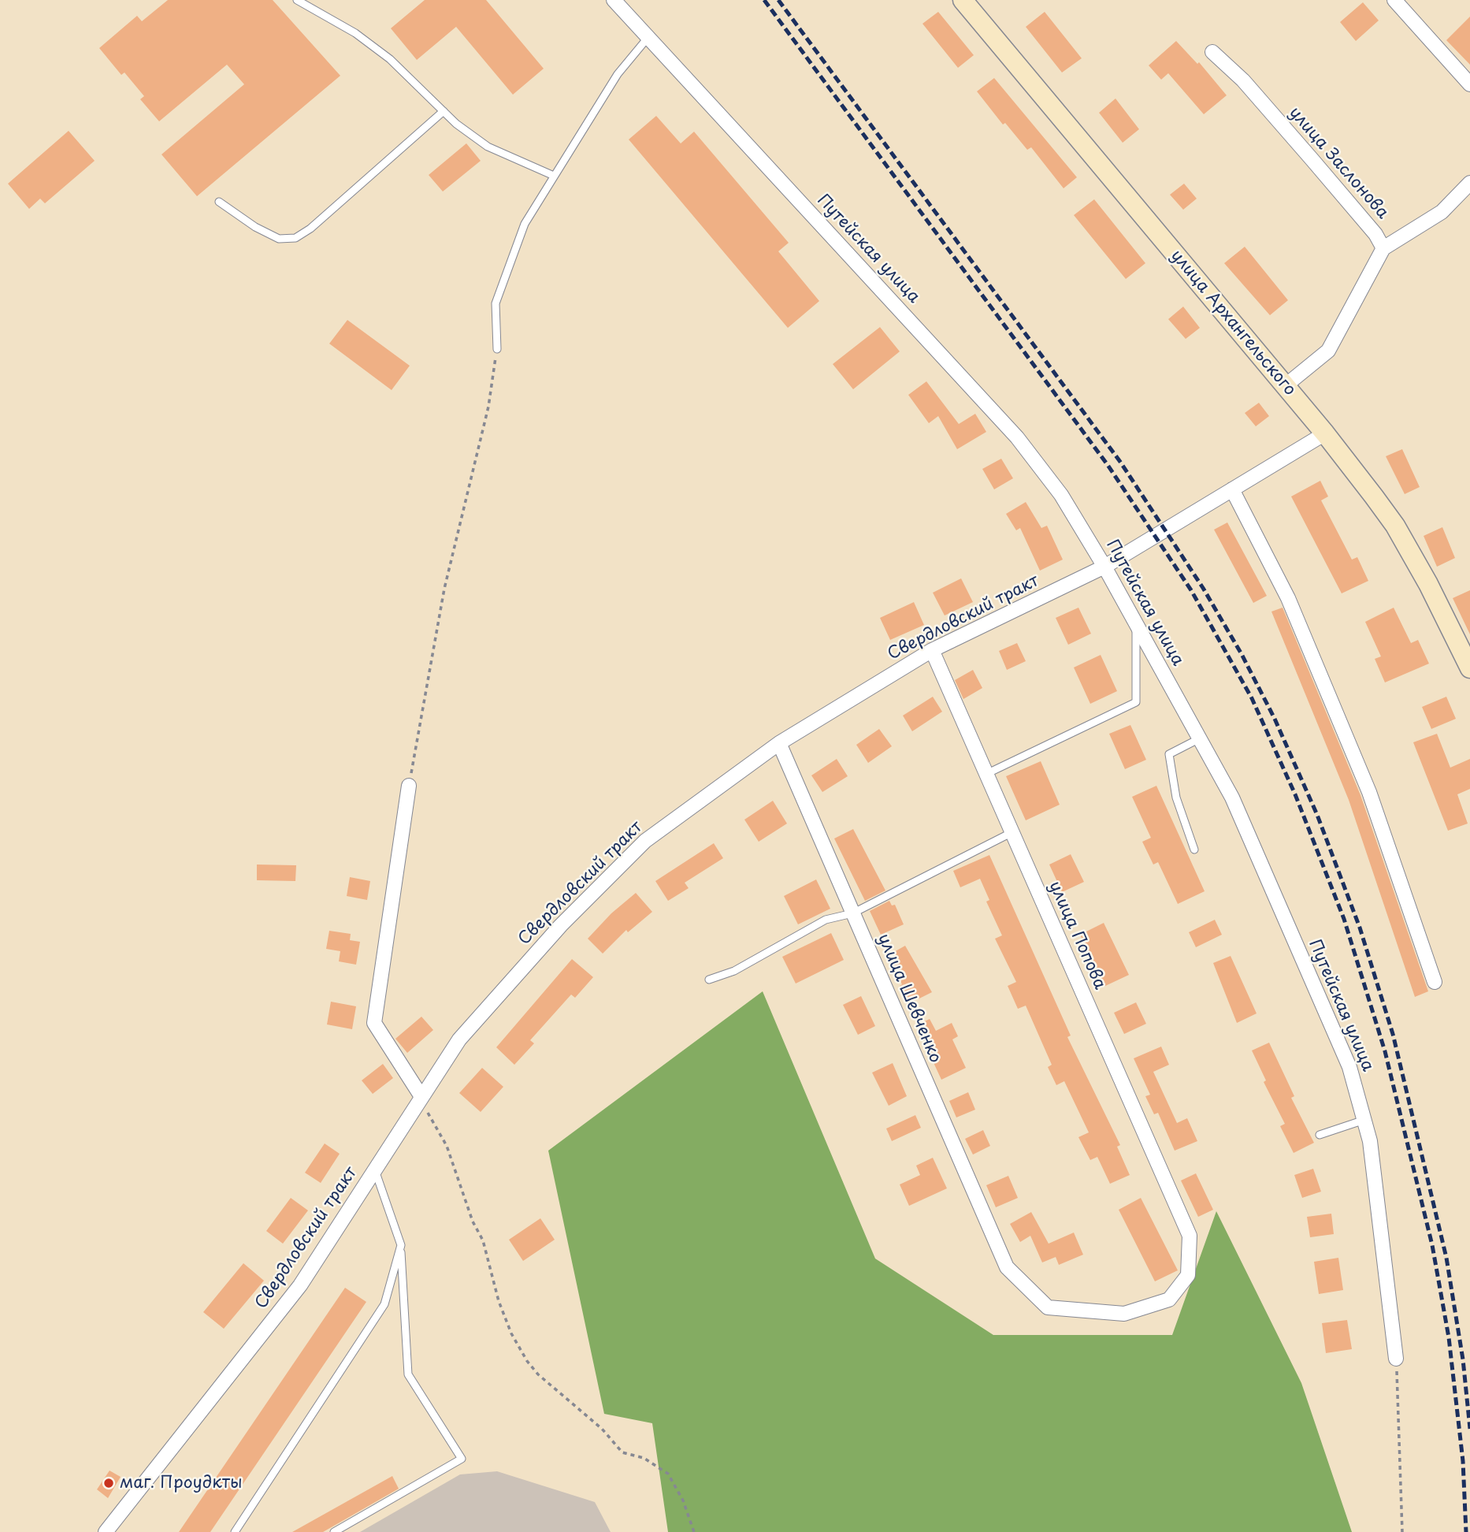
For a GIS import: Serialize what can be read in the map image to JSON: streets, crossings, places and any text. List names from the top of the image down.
{
  "streets": {
    "street": [
      "улица Заслонова",
      "Путейская улица",
      "улица Архангельского",
      "Свердловский тракт",
      "улица Попова",
      "улица Шевченко"
    ]
  },
  "crossings": [
    ["Путейская улица", "Свердловский тракт"],
    ["улица Архангельского", "Свердловский тракт"],
    ["Свердловский тракт", "улица Попова"],
    ["Свердловский тракт", "улица Шевченко"],
    ["улица Попова", "улица Шевченко"]
  ],
  "places": ["маг. Проудкты"]
}
